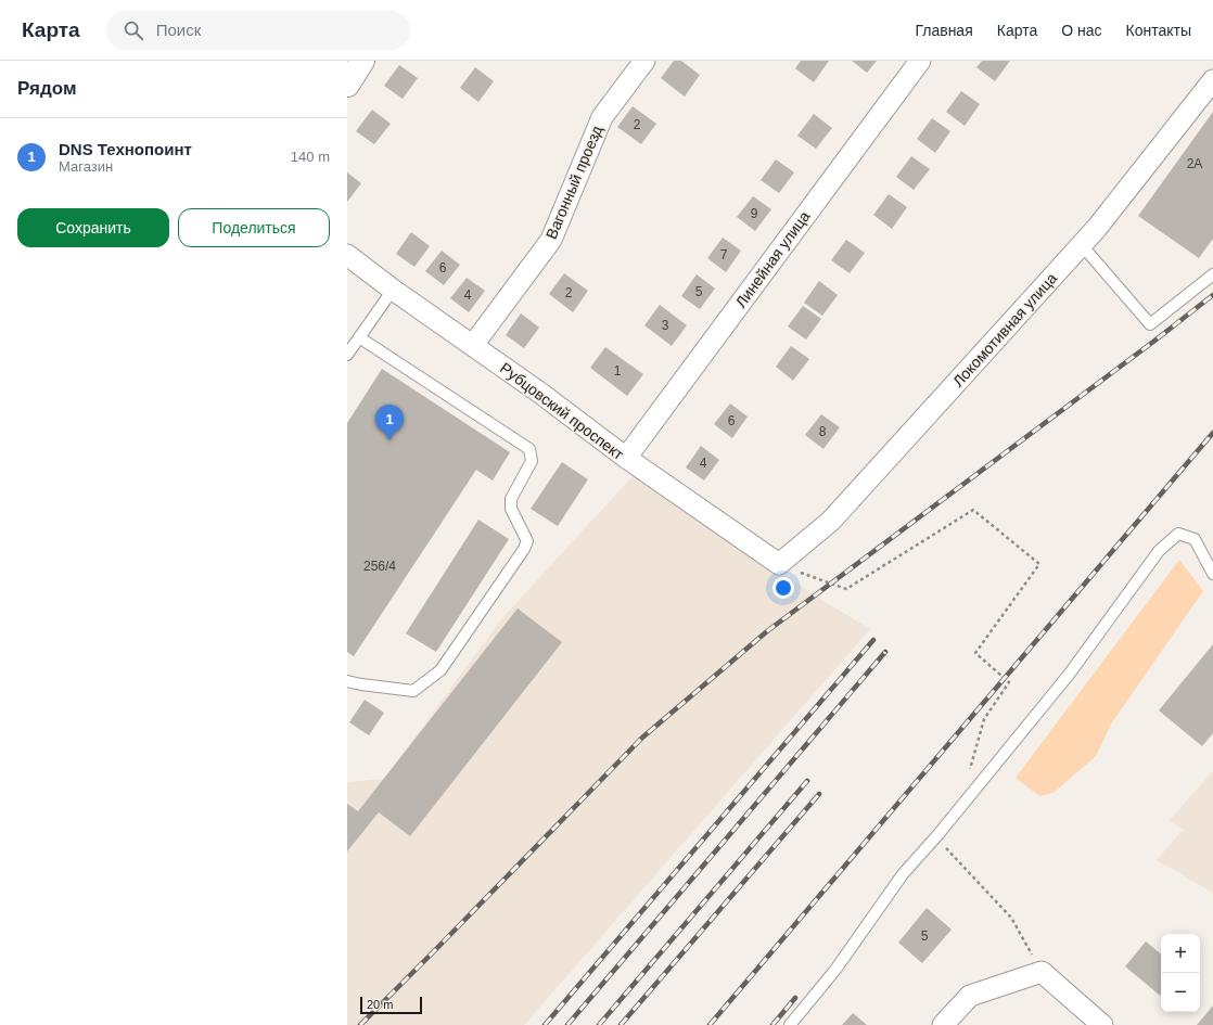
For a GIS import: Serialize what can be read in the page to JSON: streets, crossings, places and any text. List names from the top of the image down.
{
  "streets": {
    "street": [
      "Вагонный проезд",
      "Линейная улица",
      "Локомотивная улица",
      "Рубцовский проспект"
    ]
  },
  "crossings": [
    ["Вагонный проезд", "Рубцовский проспект"],
    ["Линейная улица", "Рубцовский проспект"],
    ["Локомотивная улица", "Рубцовский проспект"]
  ],
  "house_numbers": [
    "2",
    "2А",
    "9",
    "7",
    "6",
    "5",
    "2",
    "4",
    "3",
    "1",
    "6",
    "8",
    "4",
    "256/4",
    "5"
  ],
  "scale_bar": "20 m",
  "page": {
    "header": "Карта",
    "search": "Поиск",
    "nav": [
      "Главная",
      "Карта",
      "О нас",
      "Контакты"
    ],
    "heading": "Рядом",
    "list": [
      {
        "mark": "1",
        "name": "DNS Технопоинт",
        "note": "Магазин",
        "value": "140 m"
      }
    ],
    "buttons": ["Сохранить", "Поделиться"],
    "pins": "1",
    "map_buttons": ["+", "−"],
    "scale": "20 m"
  }
}
